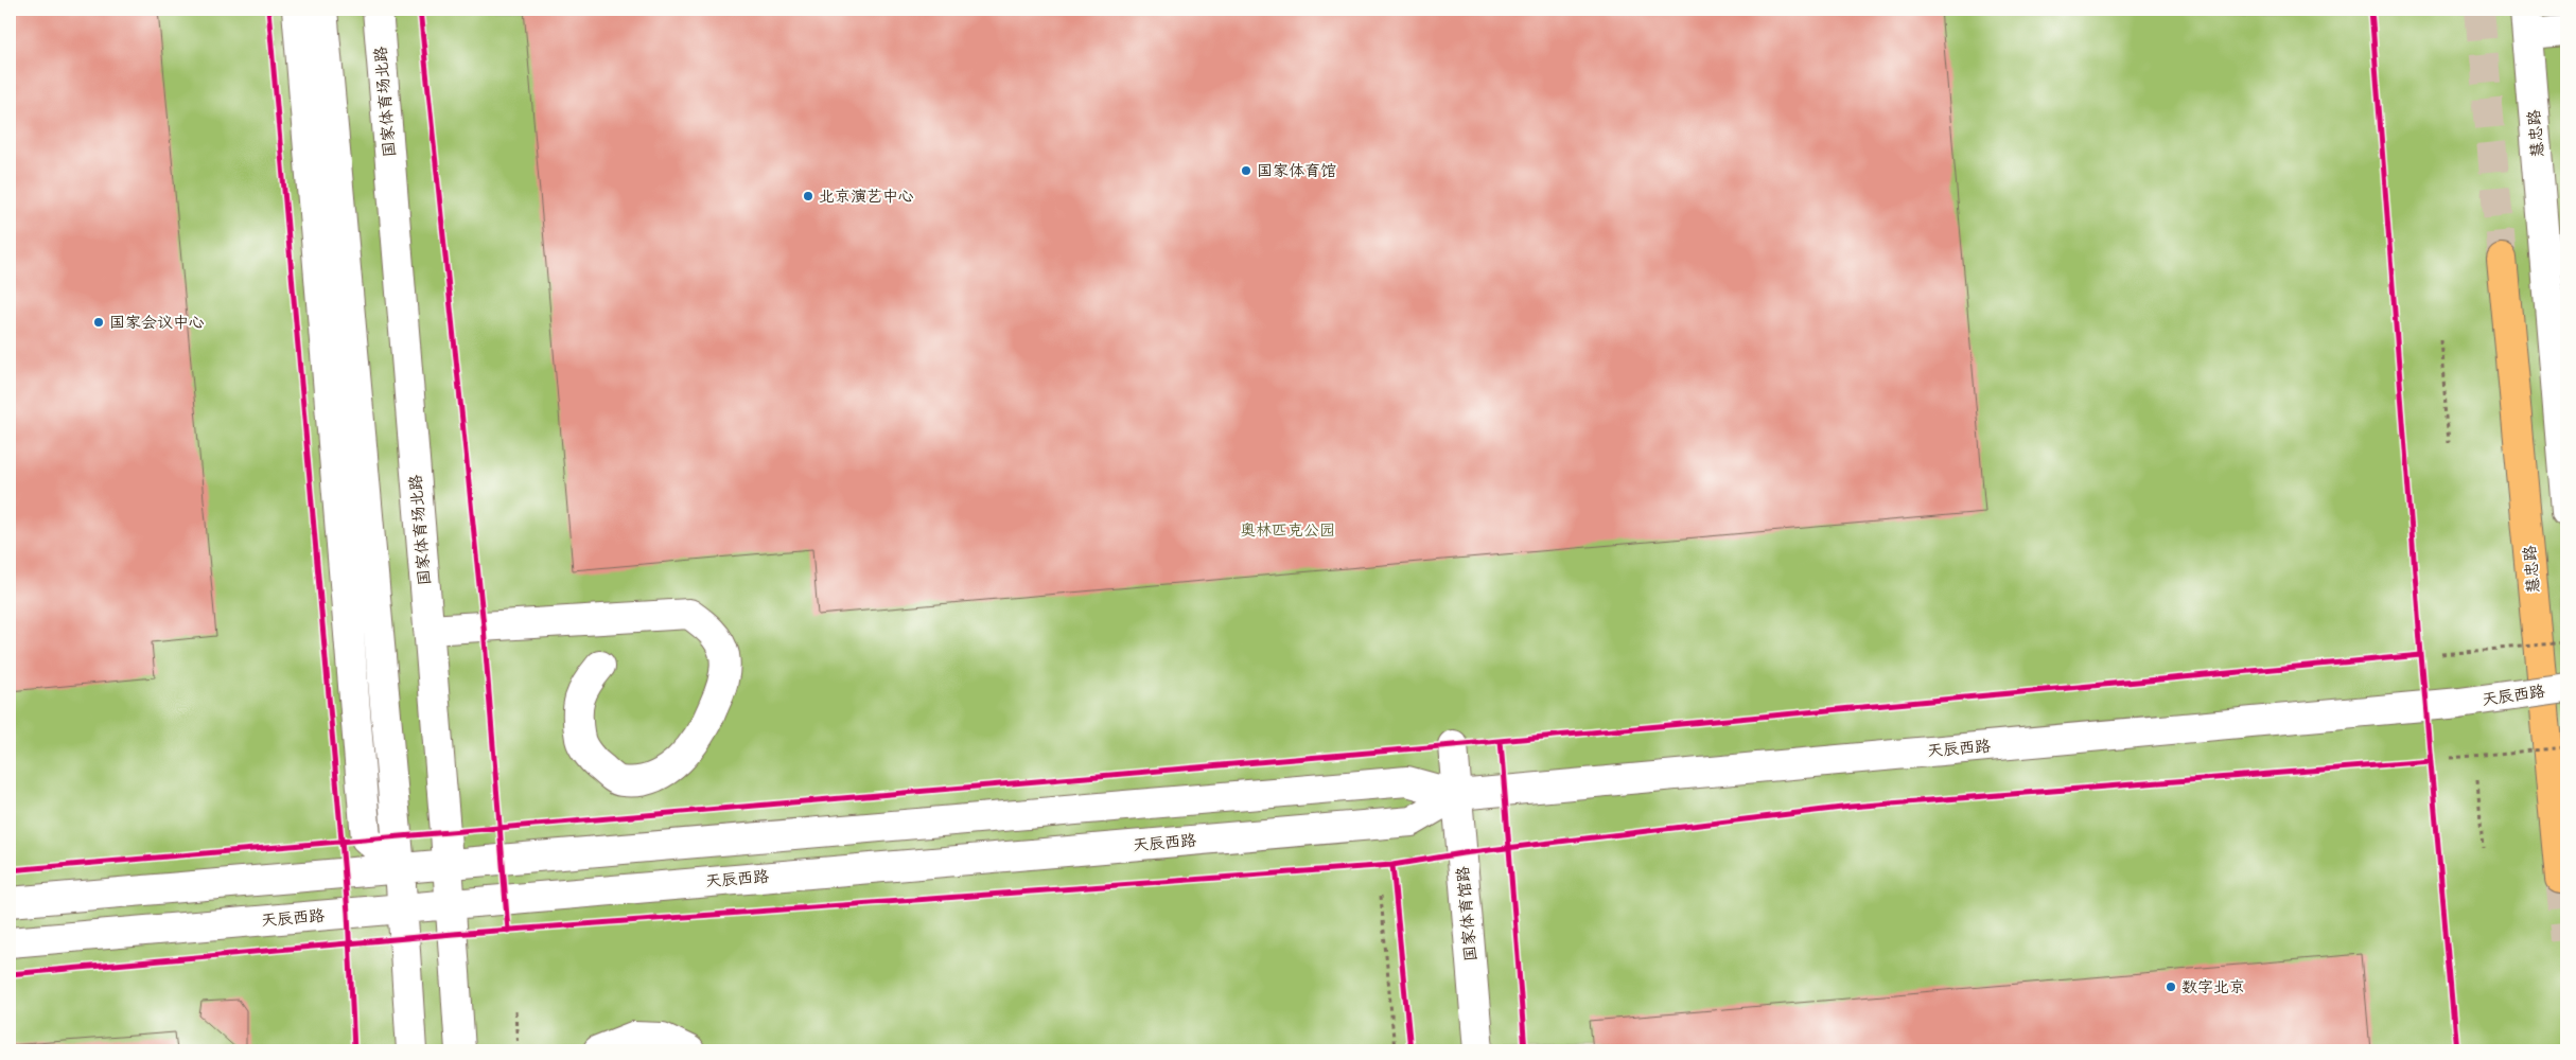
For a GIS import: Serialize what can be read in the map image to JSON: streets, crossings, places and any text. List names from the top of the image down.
{
  "streets": {
    "main road": ["慧忠路"],
    "street": ["国家体育场北路", "天辰西路", "国家体育馆路"]
  },
  "crossings": [
    ["国家体育场北路", "天辰西路"],
    ["天辰西路", "国家体育馆路"]
  ],
  "parks": ["奥林匹克公园"],
  "places": [
    "国家体育馆",
    "北京演艺中心",
    "国家会议中心",
    "数字北京"
  ]
}
